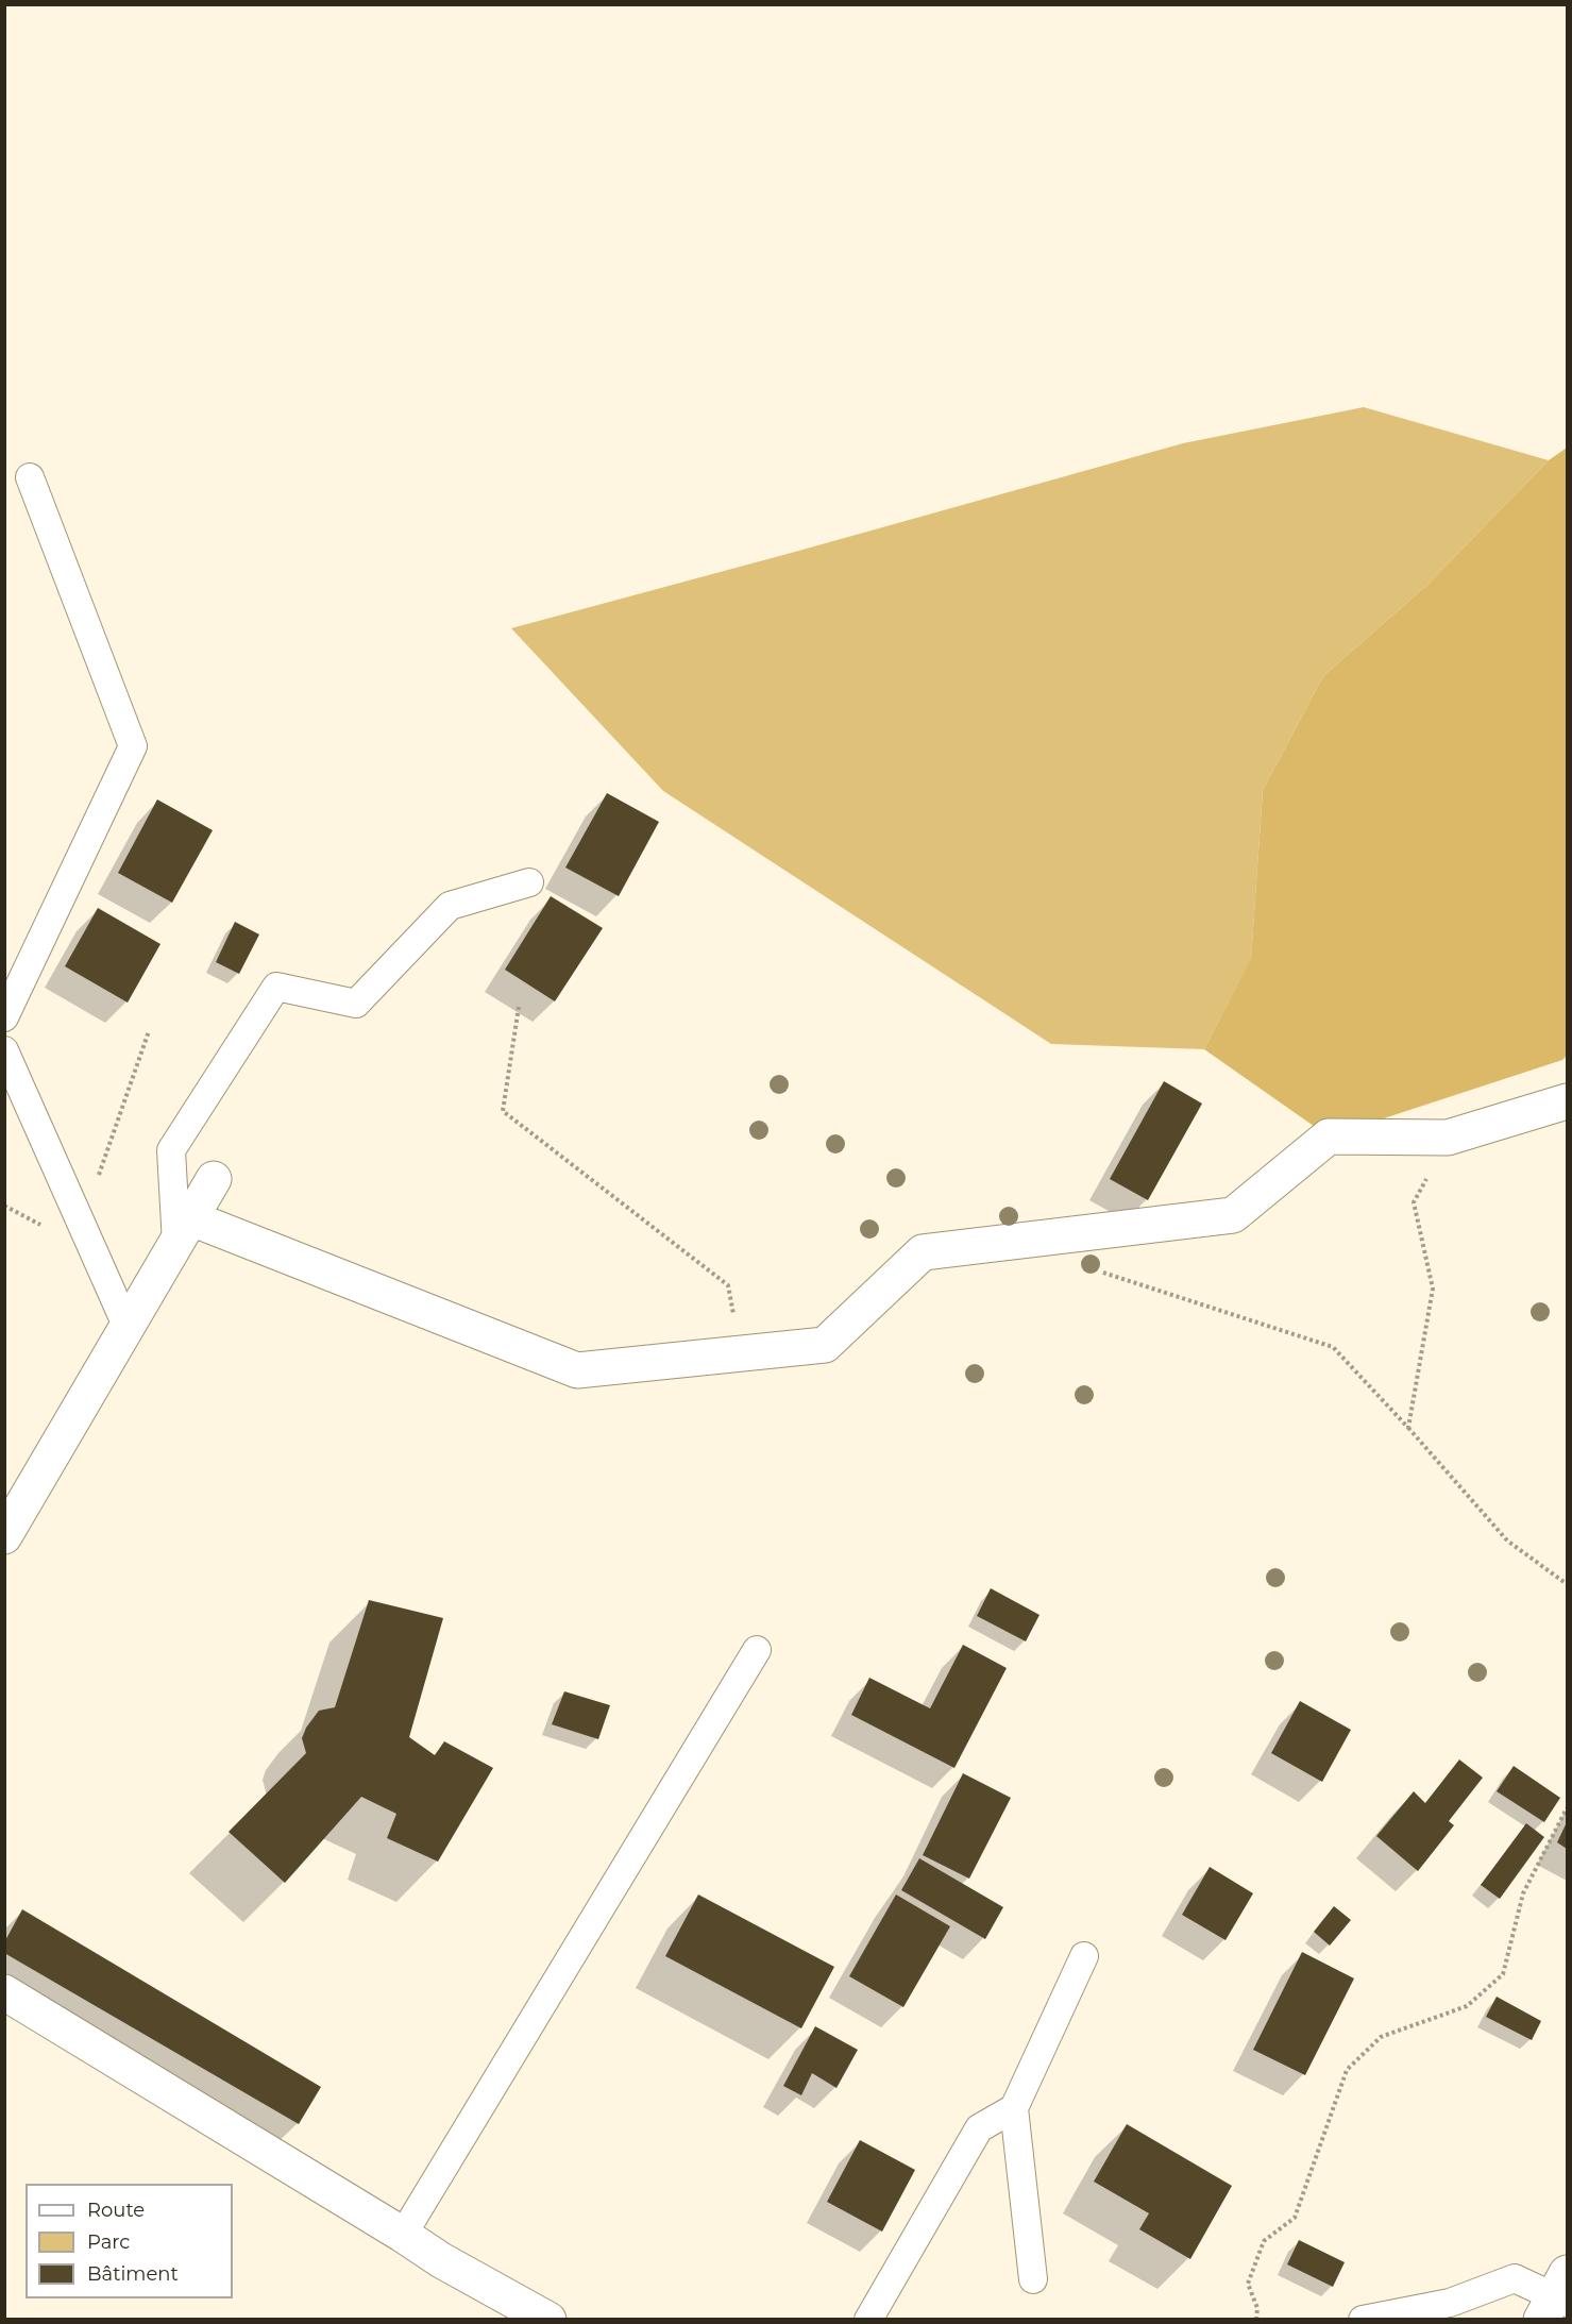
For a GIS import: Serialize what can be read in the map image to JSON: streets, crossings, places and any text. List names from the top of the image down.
{
  "legend": ["Route", "Parc", "Bâtiment"]
}
